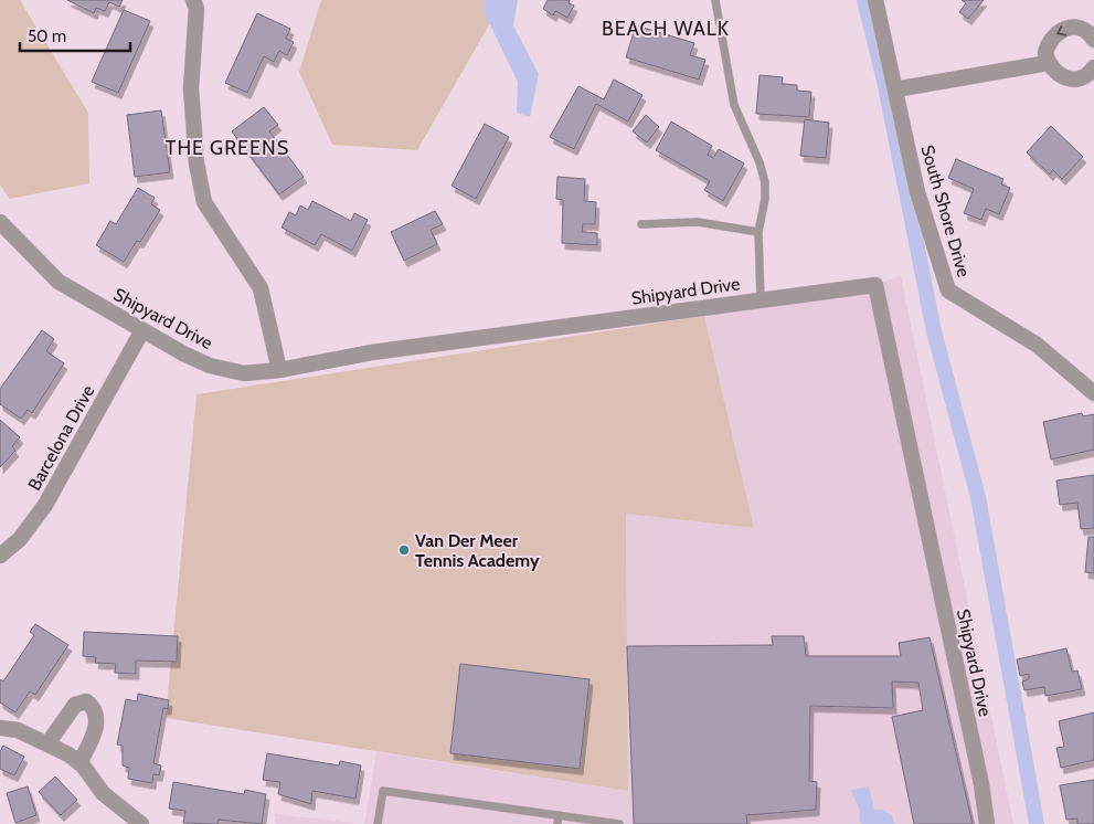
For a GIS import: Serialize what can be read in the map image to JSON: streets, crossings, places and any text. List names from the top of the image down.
{
  "streets": {
    "street": ["South Shore Drive", "Shipyard Drive", "Barcelona Drive"]
  },
  "crossings": [
    ["Shipyard Drive", "Barcelona Drive"]
  ],
  "districts": ["BEACH WALK", "THE GREENS"],
  "places": ["Van Der Meer Tennis Academy"],
  "scale_bar": "50 m"
}
